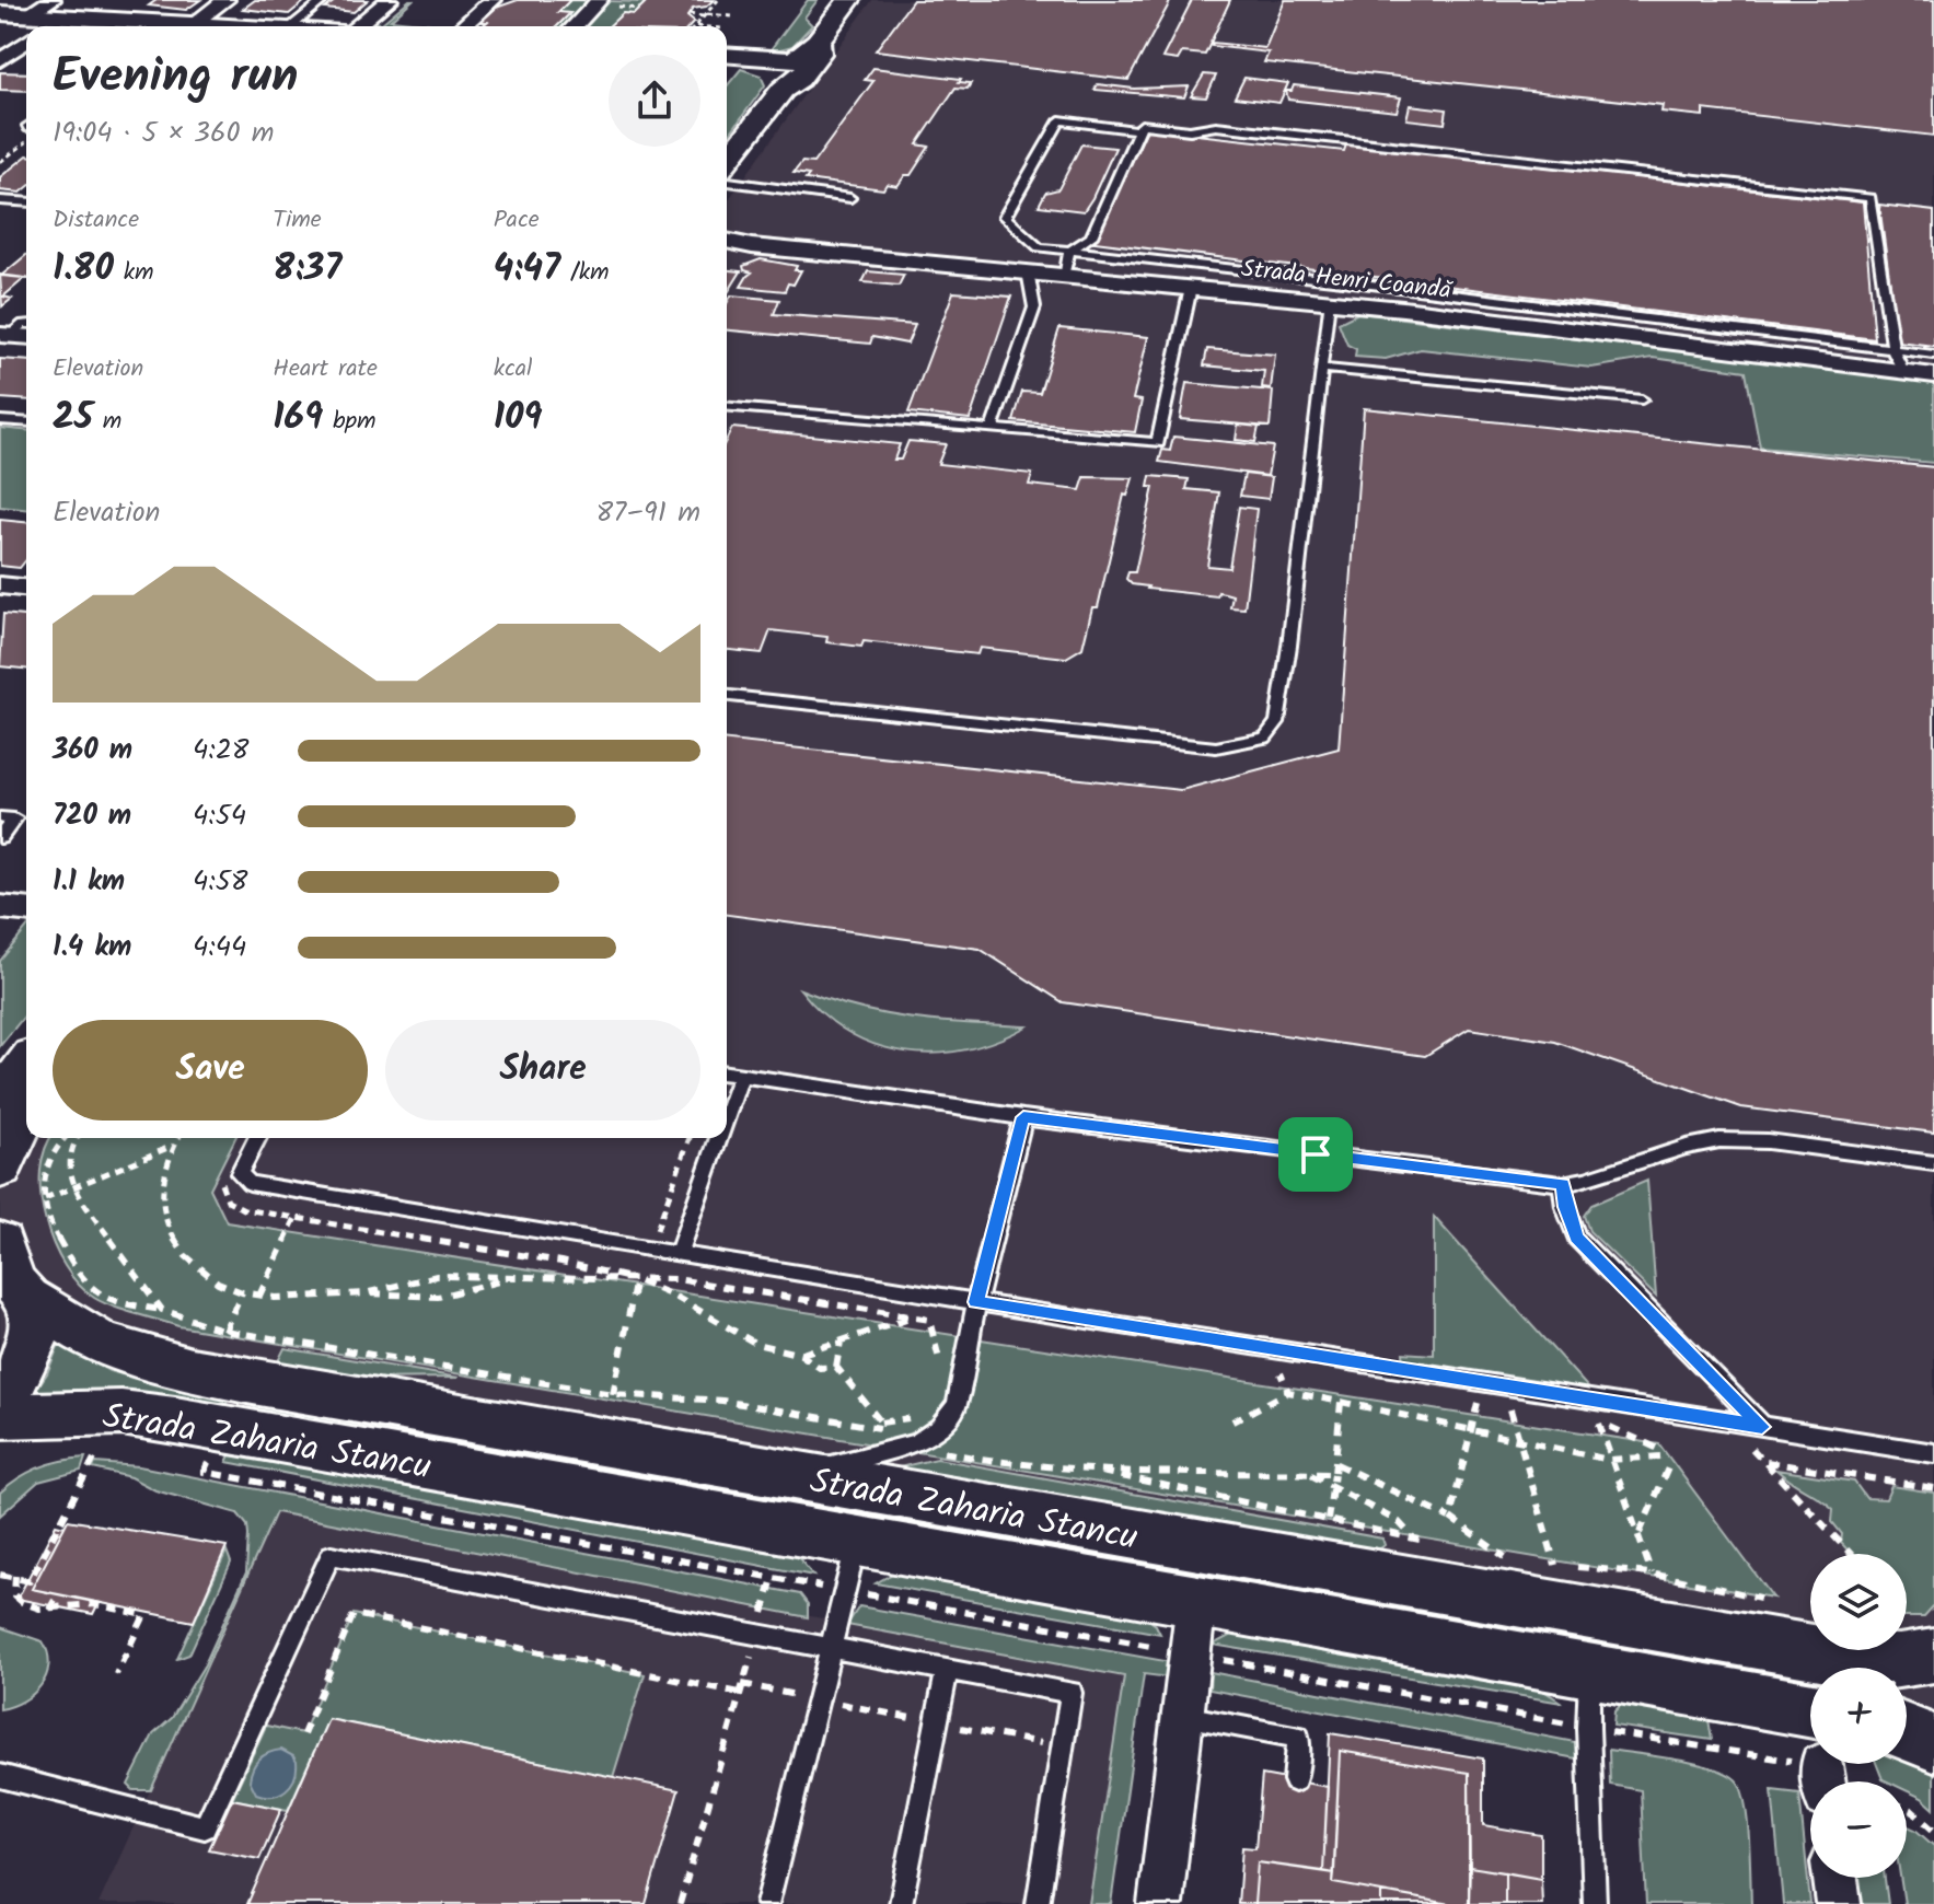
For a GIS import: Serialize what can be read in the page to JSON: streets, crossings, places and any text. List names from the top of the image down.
{
  "streets": {
    "main road": ["Strada Zaharia Stancu"],
    "street": ["Strada Henri Coandă"]
  },
  "page": {
    "heading": ["Evening run", "19:04 · 5 × 360 m"],
    "stats": [
      ["Distance", "1.80 km"],
      ["Time", "8:37"],
      ["Pace", "4:47 /km"],
      ["Elevation", "25 m"],
      ["Heart rate", "169 bpm"],
      ["kcal", "109"]
    ],
    "chart": ["Elevation", "87–91 m"],
    "list": [
      {
        "name": "360 m",
        "note": "4:28"
      },
      {
        "name": "720 m",
        "note": "4:54"
      },
      {
        "name": "1.1 km",
        "note": "4:58"
      },
      {
        "name": "1.4 km",
        "note": "4:44"
      }
    ],
    "buttons": ["Save", "Share"],
    "map_buttons": ["+", "−"]
  }
}
